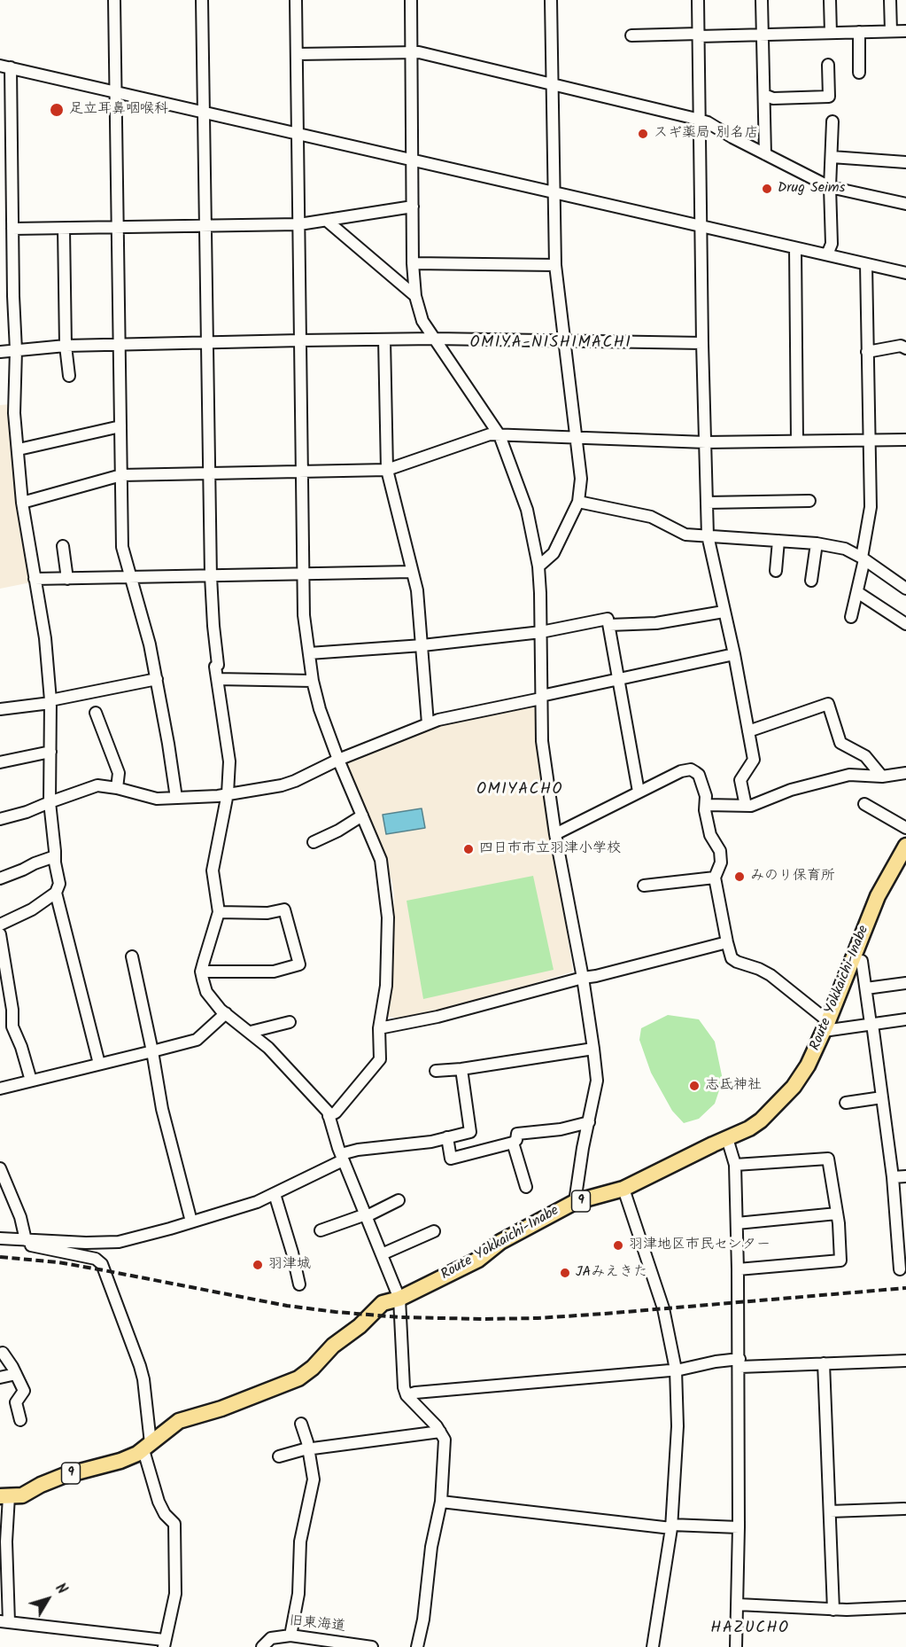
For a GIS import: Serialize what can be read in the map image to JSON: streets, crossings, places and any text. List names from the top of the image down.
{
  "streets": {
    "main road": ["Route Yokkaichi-Inabe", "9"],
    "street": ["旧東海道"]
  },
  "districts": ["OMIYA-NISHIMACHI", "OMIYACHO", "HAZUCHO"],
  "places": [
    "足立耳鼻咽喉科",
    "スギ薬局 別名店",
    "Drug Seims",
    "四日市市立羽津小学校",
    "みのり保育所",
    "志氐神社",
    "羽津地区市民センター",
    "羽津城",
    "JAみえきた"
  ],
  "north": "top right"
}
